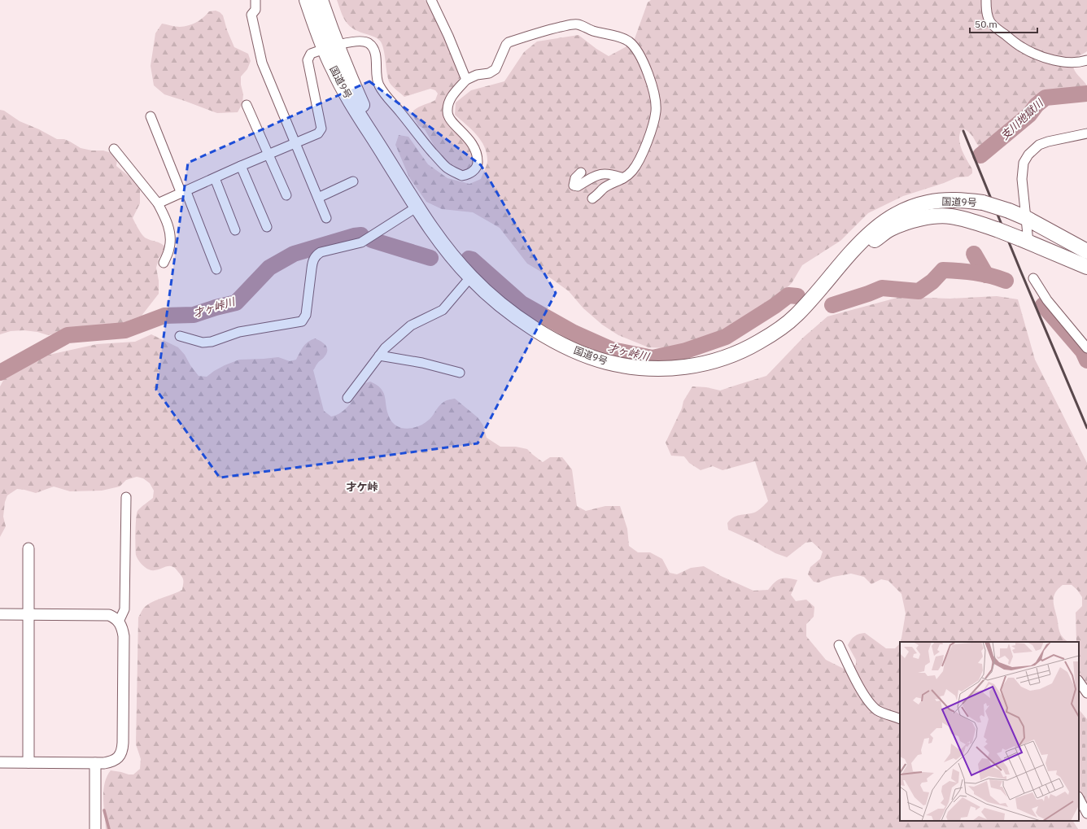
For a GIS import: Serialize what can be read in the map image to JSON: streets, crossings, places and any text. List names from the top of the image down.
{
  "streets": {
    "highway": ["国道9号"]
  },
  "districts": ["才ケ峠"],
  "water": ["支川地獄川", "才ヶ峠川"],
  "scale_bar": "50 m"
}
